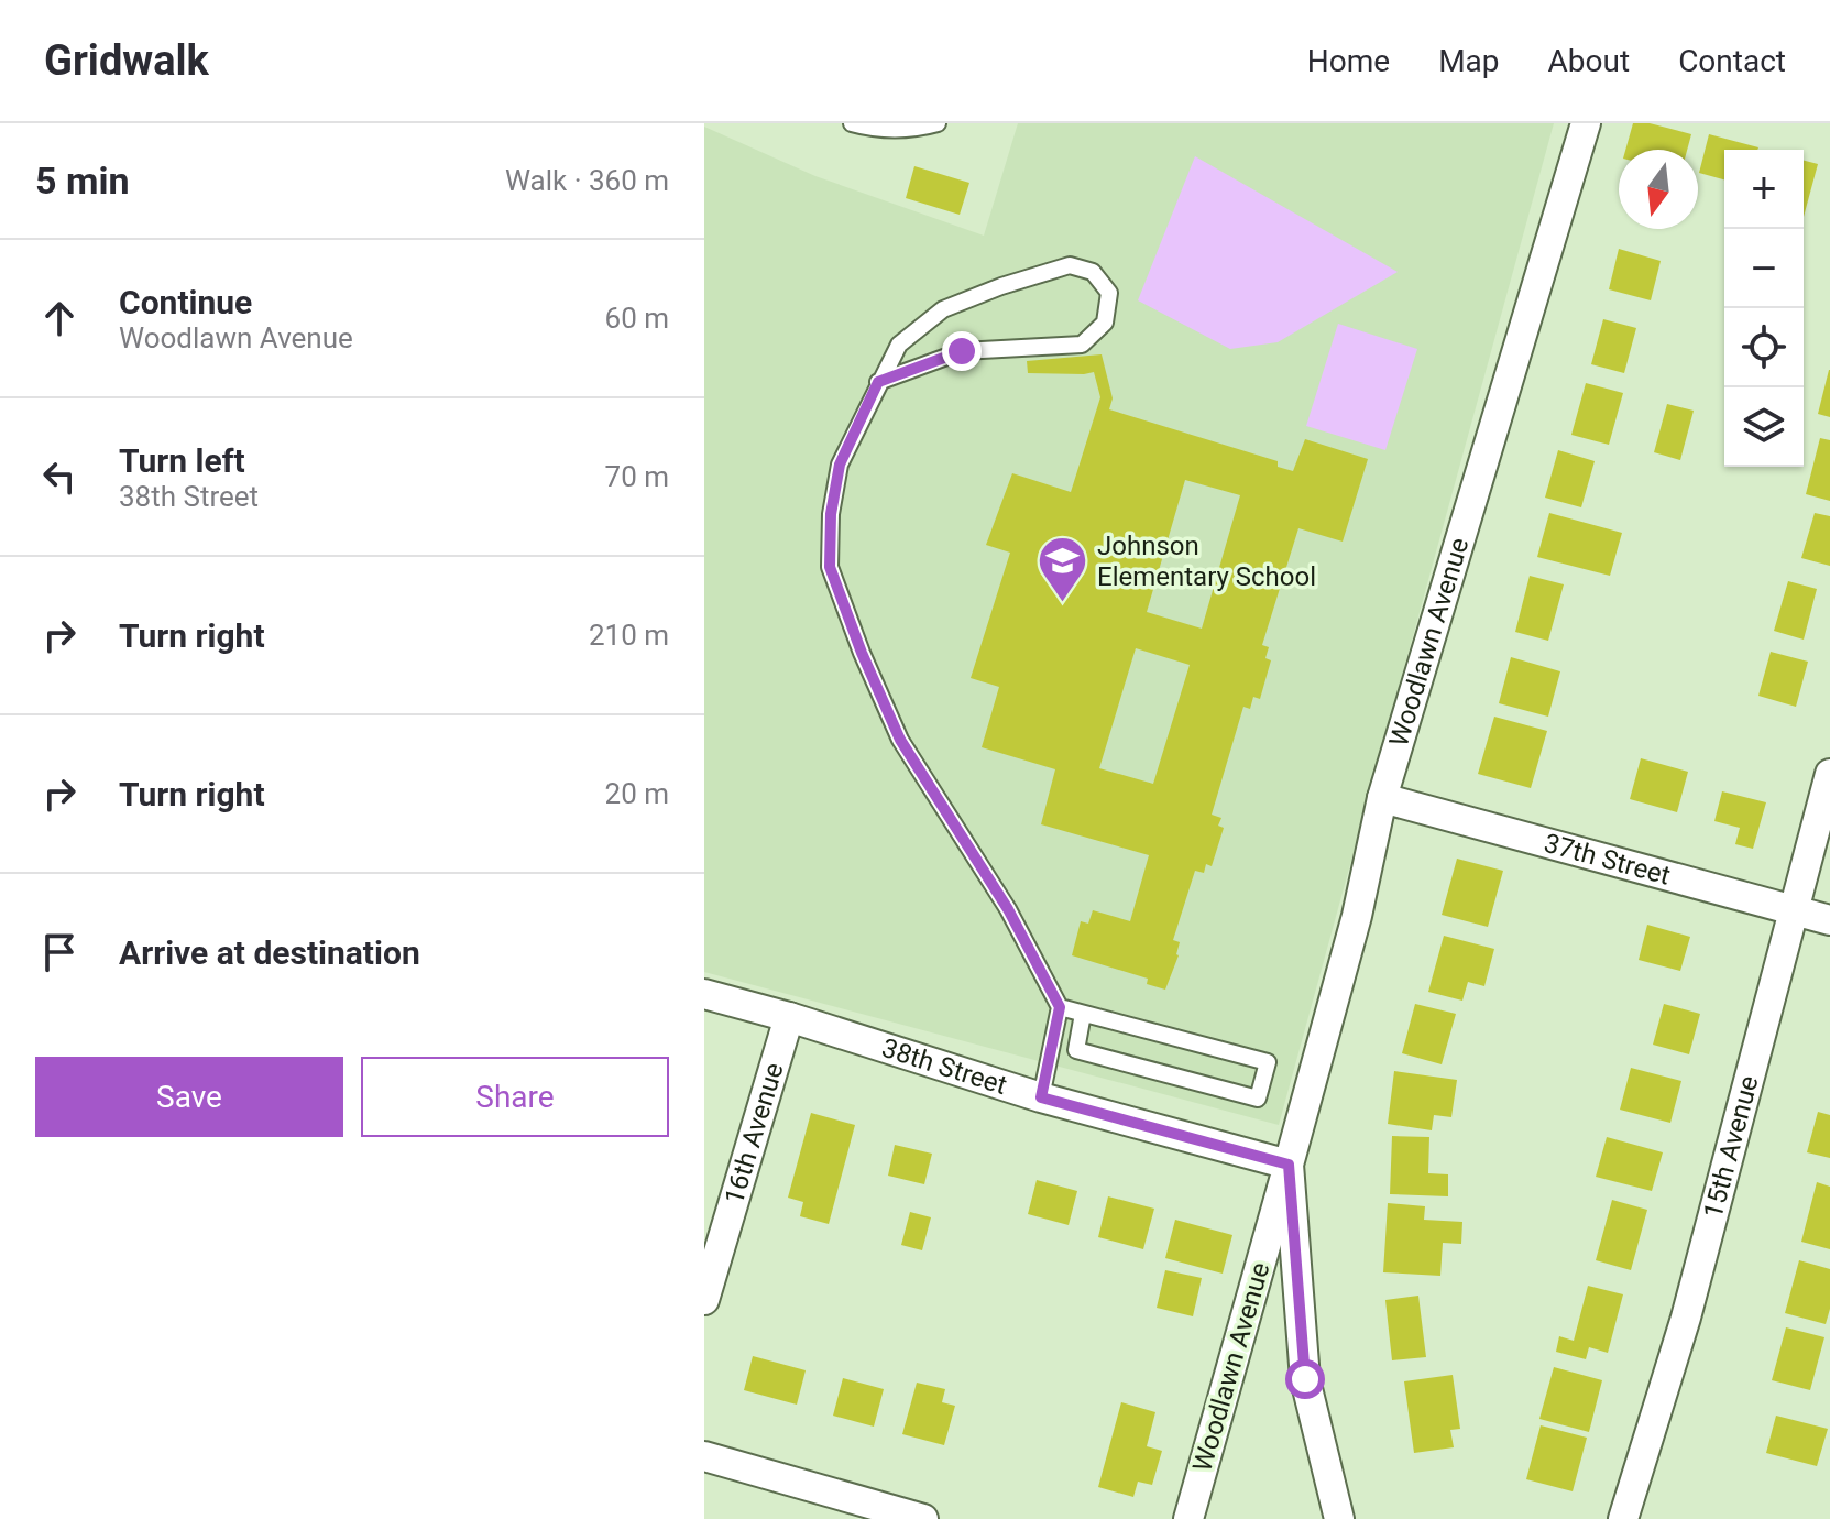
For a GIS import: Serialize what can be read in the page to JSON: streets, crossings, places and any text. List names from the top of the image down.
{
  "streets": {
    "street": [
      "Woodlawn Avenue",
      "37th Street",
      "38th Street",
      "16th Avenue",
      "15th Avenue"
    ]
  },
  "crossings": [
    ["Woodlawn Avenue", "37th Street"],
    ["Woodlawn Avenue", "38th Street"],
    ["37th Street", "15th Avenue"],
    ["38th Street", "16th Avenue"]
  ],
  "places": {
    "school or university": ["Johnson Elementary School"]
  },
  "north": "bottom",
  "page": {
    "header": "Gridwalk",
    "nav": [
      "Home",
      "Map",
      "About",
      "Contact"
    ],
    "heading": ["5 min", "Walk · 360 m"],
    "map_buttons": ["+", "−"],
    "list": [
      ["Continue", "Woodlawn Avenue", "60 m"],
      ["Turn left", "38th Street", "70 m"],
      ["Turn right", "210 m"],
      ["Turn right", "20 m"],
      "Arrive at destination"
    ],
    "buttons": ["Save", "Share"]
  }
}
